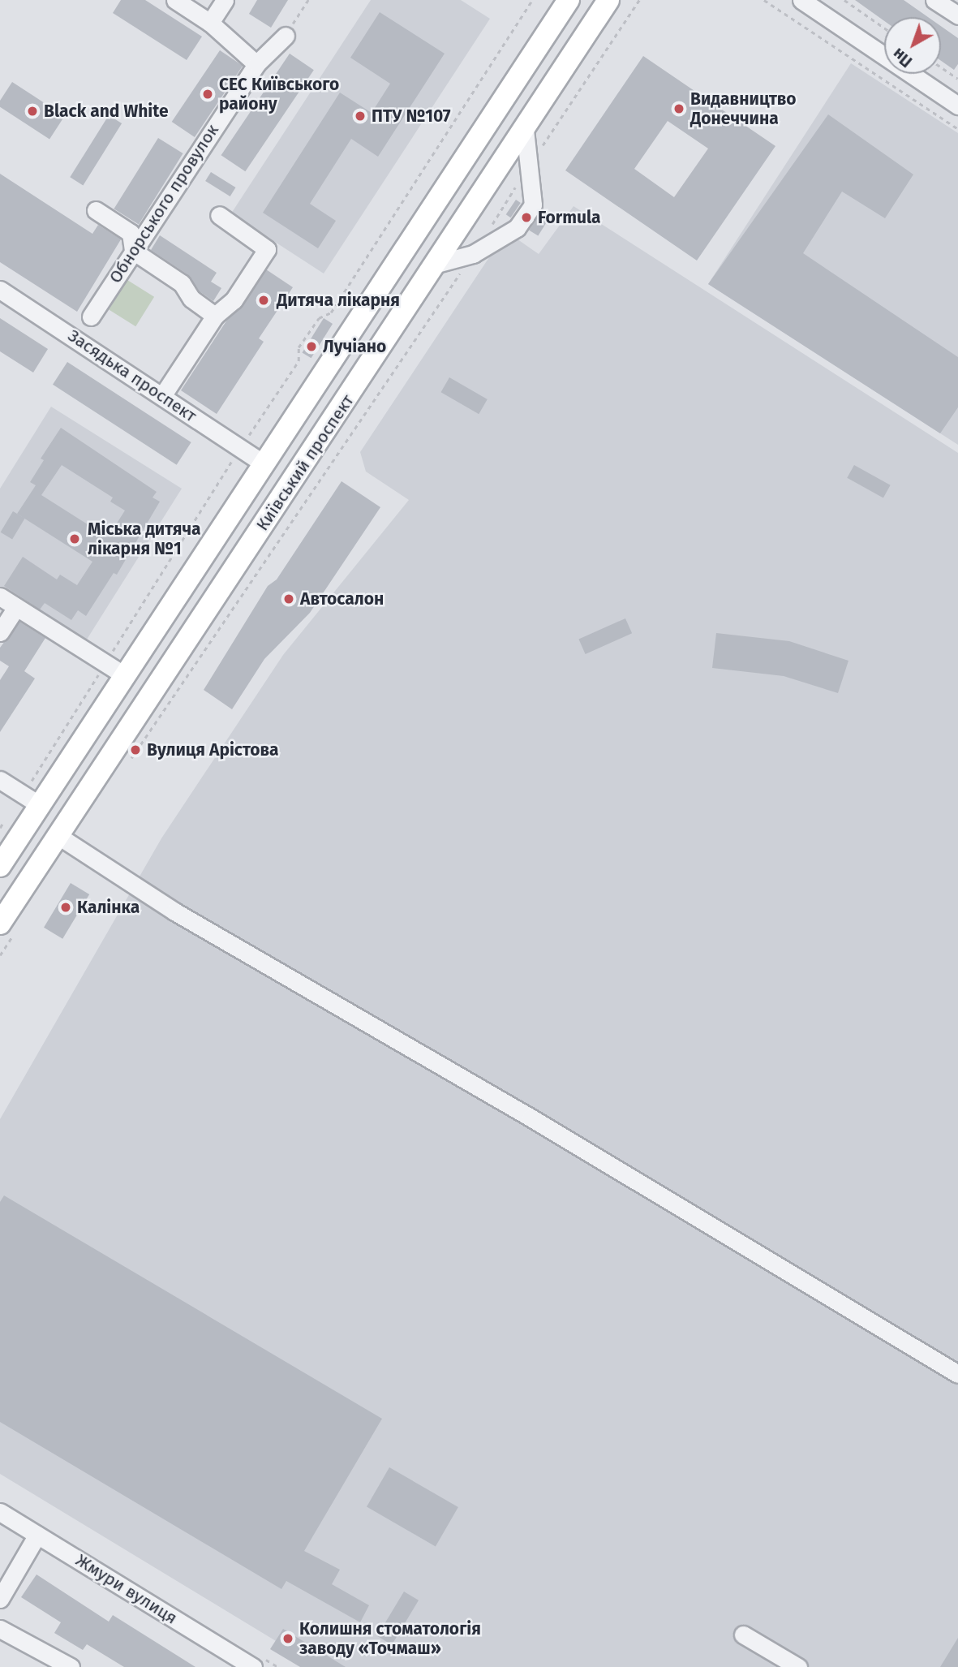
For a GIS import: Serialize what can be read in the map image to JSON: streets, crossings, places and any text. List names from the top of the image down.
{
  "streets": {
    "main road": ["Київський проспект"],
    "street": ["Обнорського провулок", "Засядька проспект", "Жмури вулиця"]
  },
  "crossings": [
    ["Засядька проспект", "Київський проспект"]
  ],
  "places": [
    "СЕС Київського району",
    "Видавництво Донеччина",
    "Black and White",
    "ПТУ №107",
    "Formula",
    "Дитяча лікарня",
    "Лучіано",
    "Міська дитяча лікарня №1",
    "Автосалон",
    "Вулиця Арістова",
    "Калінка",
    "Колишня стоматологія заводу «Точмаш»"
  ],
  "north": "bottom left"
}
